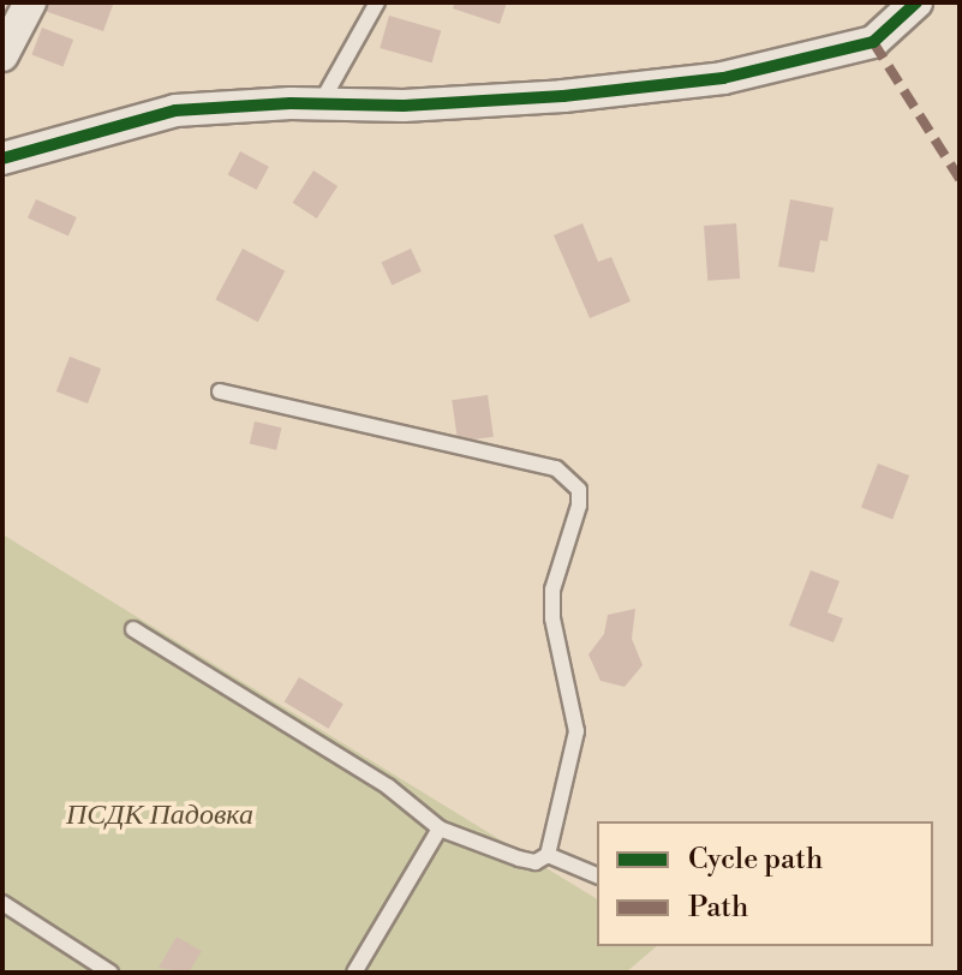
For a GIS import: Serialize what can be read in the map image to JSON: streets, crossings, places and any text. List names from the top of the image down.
{
  "parks": ["ПСДК Падовка"],
  "legend": ["Cycle path", "Path"]
}
